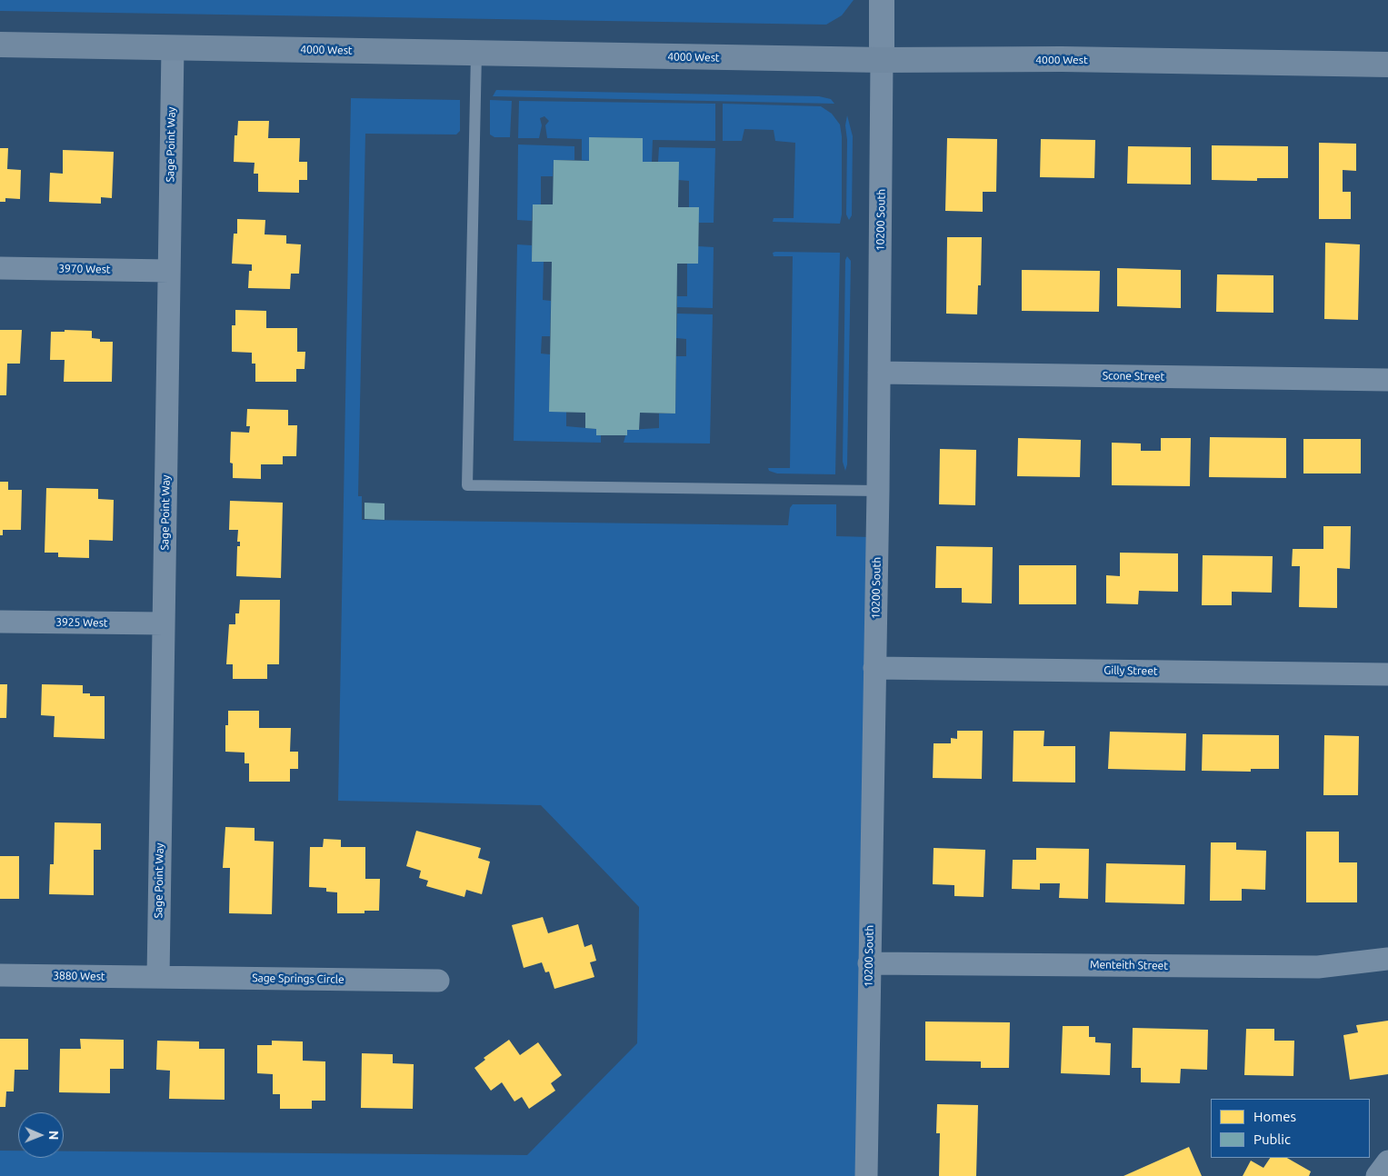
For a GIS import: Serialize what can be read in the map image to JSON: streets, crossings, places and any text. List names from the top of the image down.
{
  "streets": {
    "main road": ["4000 West"],
    "street": [
      "Sage Point Way",
      "10200 South",
      "3970 West",
      "Scone Street",
      "3925 West",
      "Gilly Street",
      "Menteith Street",
      "3880 West",
      "Sage Springs Circle"
    ]
  },
  "crossings": [
    ["4000 West", "Sage Point Way"],
    ["4000 West", "10200 South"],
    ["Sage Point Way", "3970 West"],
    ["Sage Point Way", "3925 West"],
    ["Sage Point Way", "3880 West"],
    ["Sage Point Way", "Sage Springs Circle"],
    ["10200 South", "Scone Street"],
    ["10200 South", "Gilly Street"],
    ["10200 South", "Menteith Street"],
    ["3880 West", "Sage Springs Circle"]
  ],
  "legend": ["Homes", "Public"],
  "north": "right"
}
